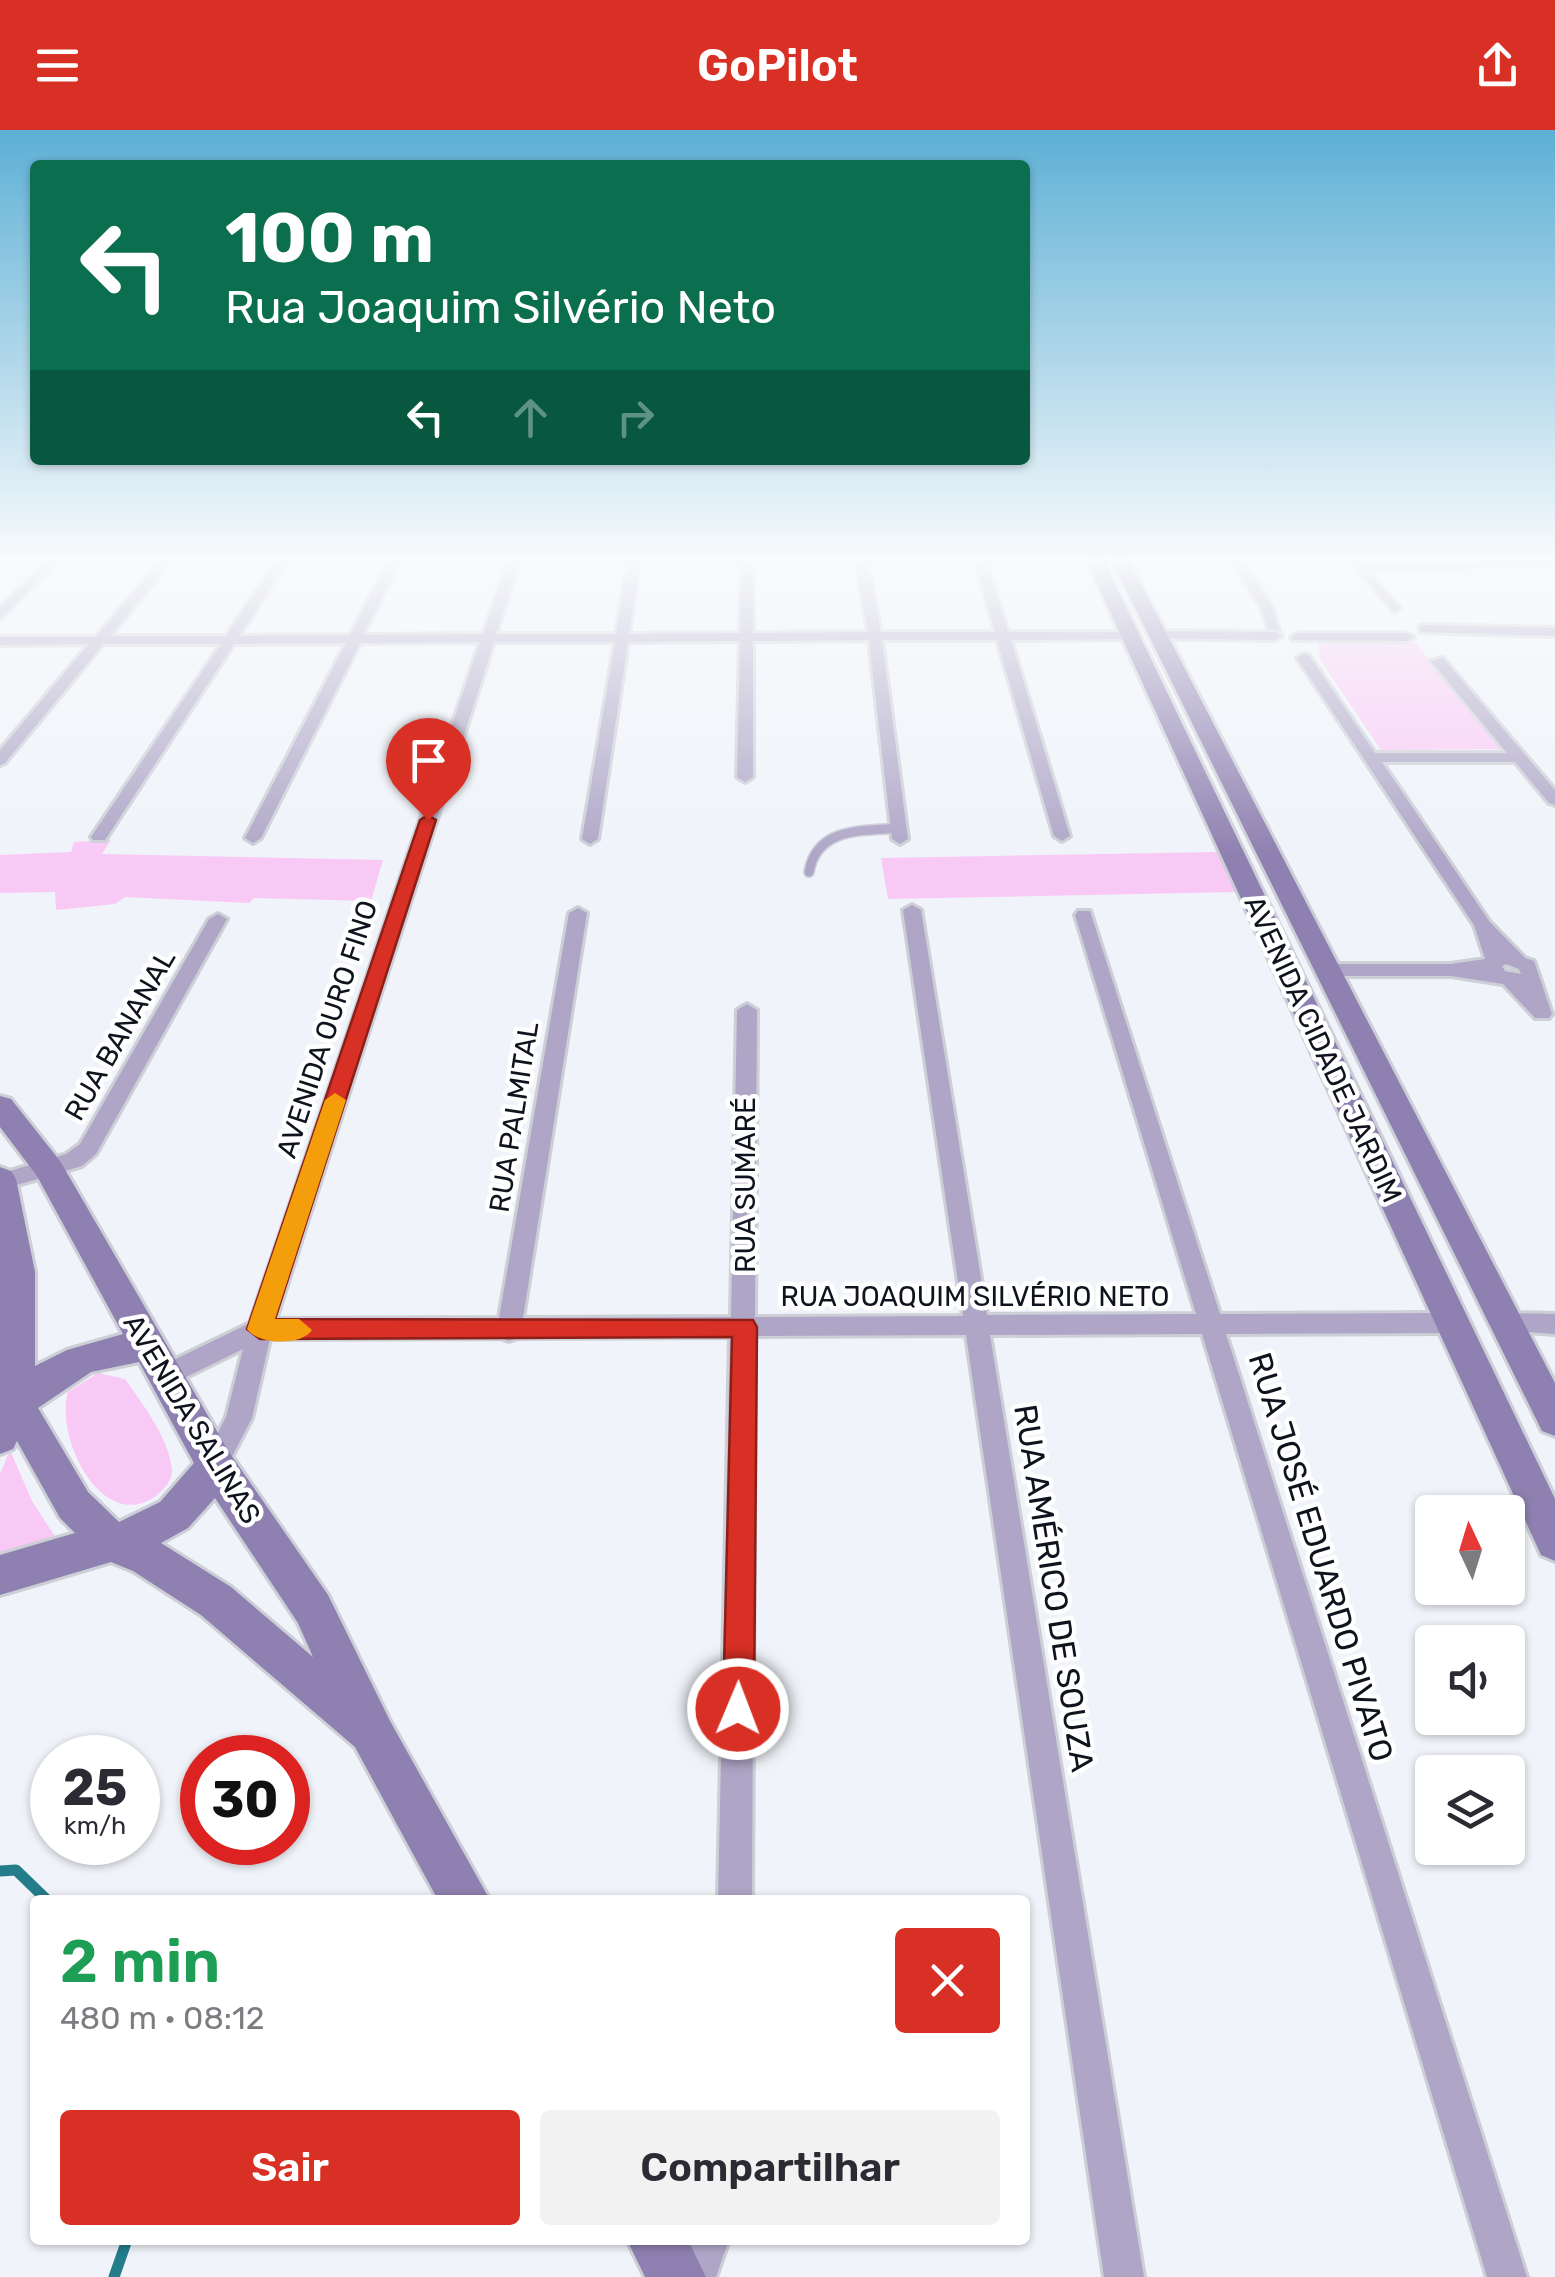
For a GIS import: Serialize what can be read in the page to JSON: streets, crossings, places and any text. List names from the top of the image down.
{
  "streets": {
    "main road": ["AVENIDA CIDADE JARDIM", "AVENIDA SALINAS"],
    "street": [
      "AVENIDA OURO FINO",
      "RUA BANANAL",
      "RUA PALMITAL",
      "RUA SUMARÉ",
      "RUA JOAQUIM SILVÉRIO NETO",
      "RUA JOSÉ EDUARDO PIVATO",
      "RUA AMÉRICO DE SOUZA"
    ]
  },
  "crossings": [
    ["AVENIDA OURO FINO", "RUA JOAQUIM SILVÉRIO NETO"],
    ["AVENIDA OURO FINO", "AVENIDA SALINAS"],
    ["RUA BANANAL", "AVENIDA SALINAS"],
    ["AVENIDA CIDADE JARDIM", "RUA JOAQUIM SILVÉRIO NETO"],
    ["RUA PALMITAL", "RUA JOAQUIM SILVÉRIO NETO"],
    ["RUA SUMARÉ", "RUA JOAQUIM SILVÉRIO NETO"],
    ["RUA JOAQUIM SILVÉRIO NETO", "RUA JOSÉ EDUARDO PIVATO"],
    ["RUA JOAQUIM SILVÉRIO NETO", "RUA AMÉRICO DE SOUZA"]
  ],
  "north": "top",
  "page": {
    "header": "GoPilot",
    "turn": ["100 m", "Rua Joaquim Silvério Neto"],
    "speed": "25 km/h",
    "limit": "30",
    "heading": ["2 min", "480 m · 08:12"],
    "buttons": ["Sair", "Compartilhar"]
  }
}
